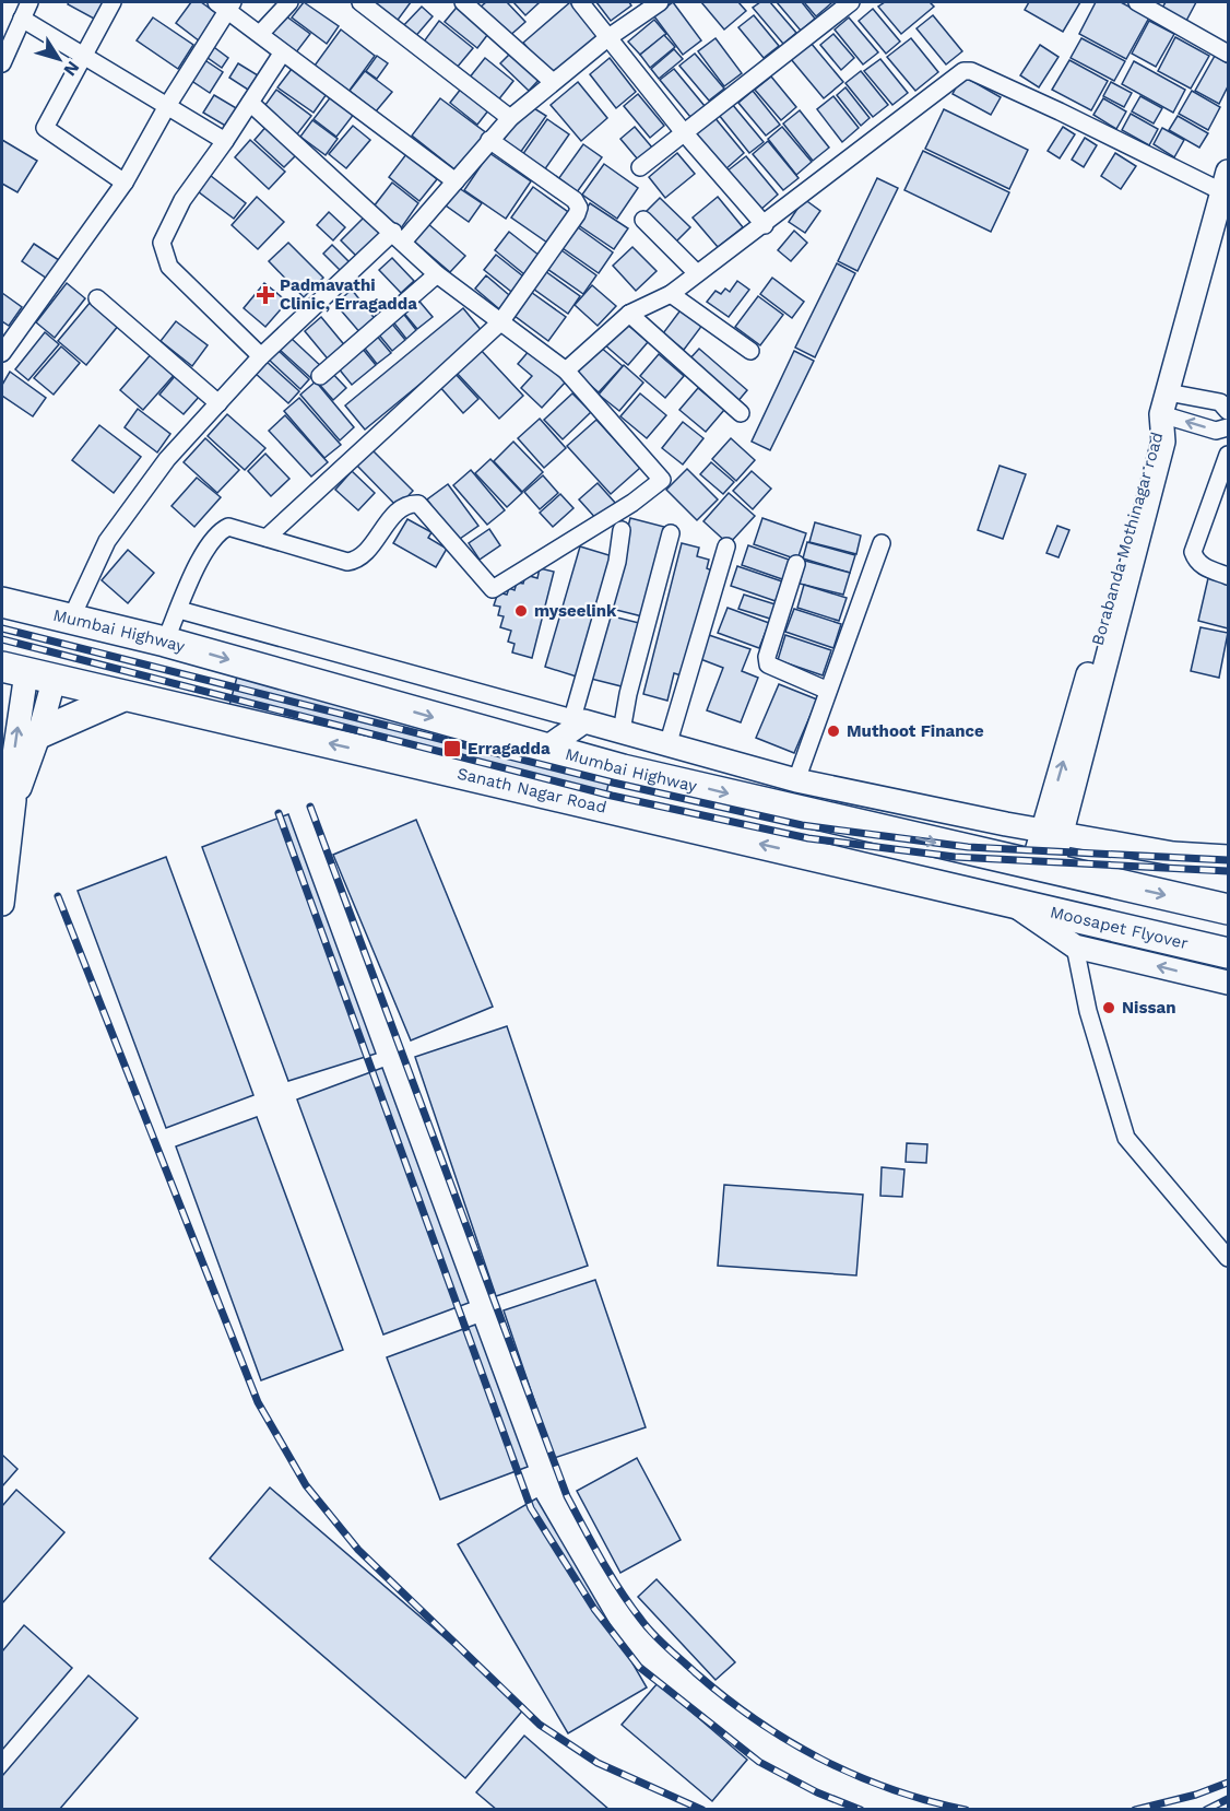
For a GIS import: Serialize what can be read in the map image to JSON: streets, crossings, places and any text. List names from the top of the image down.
{
  "streets": {
    "highway": ["Mumbai Highway", "Sanath Nagar Road", "Moosapet Flyover"],
    "street": ["Borabanda Mothinagar road"]
  },
  "crossings": [
    ["Sanath Nagar Road", "Moosapet Flyover"]
  ],
  "one_way": ["Mumbai Highway", "Sanath Nagar Road"],
  "places": {
    "health": ["Padmavathi Clinic, Erragadda"],
    "other": ["myseelink", "Muthoot Finance", "Nissan"],
    "transit": ["Erragadda"]
  },
  "north": "bottom right"
}
